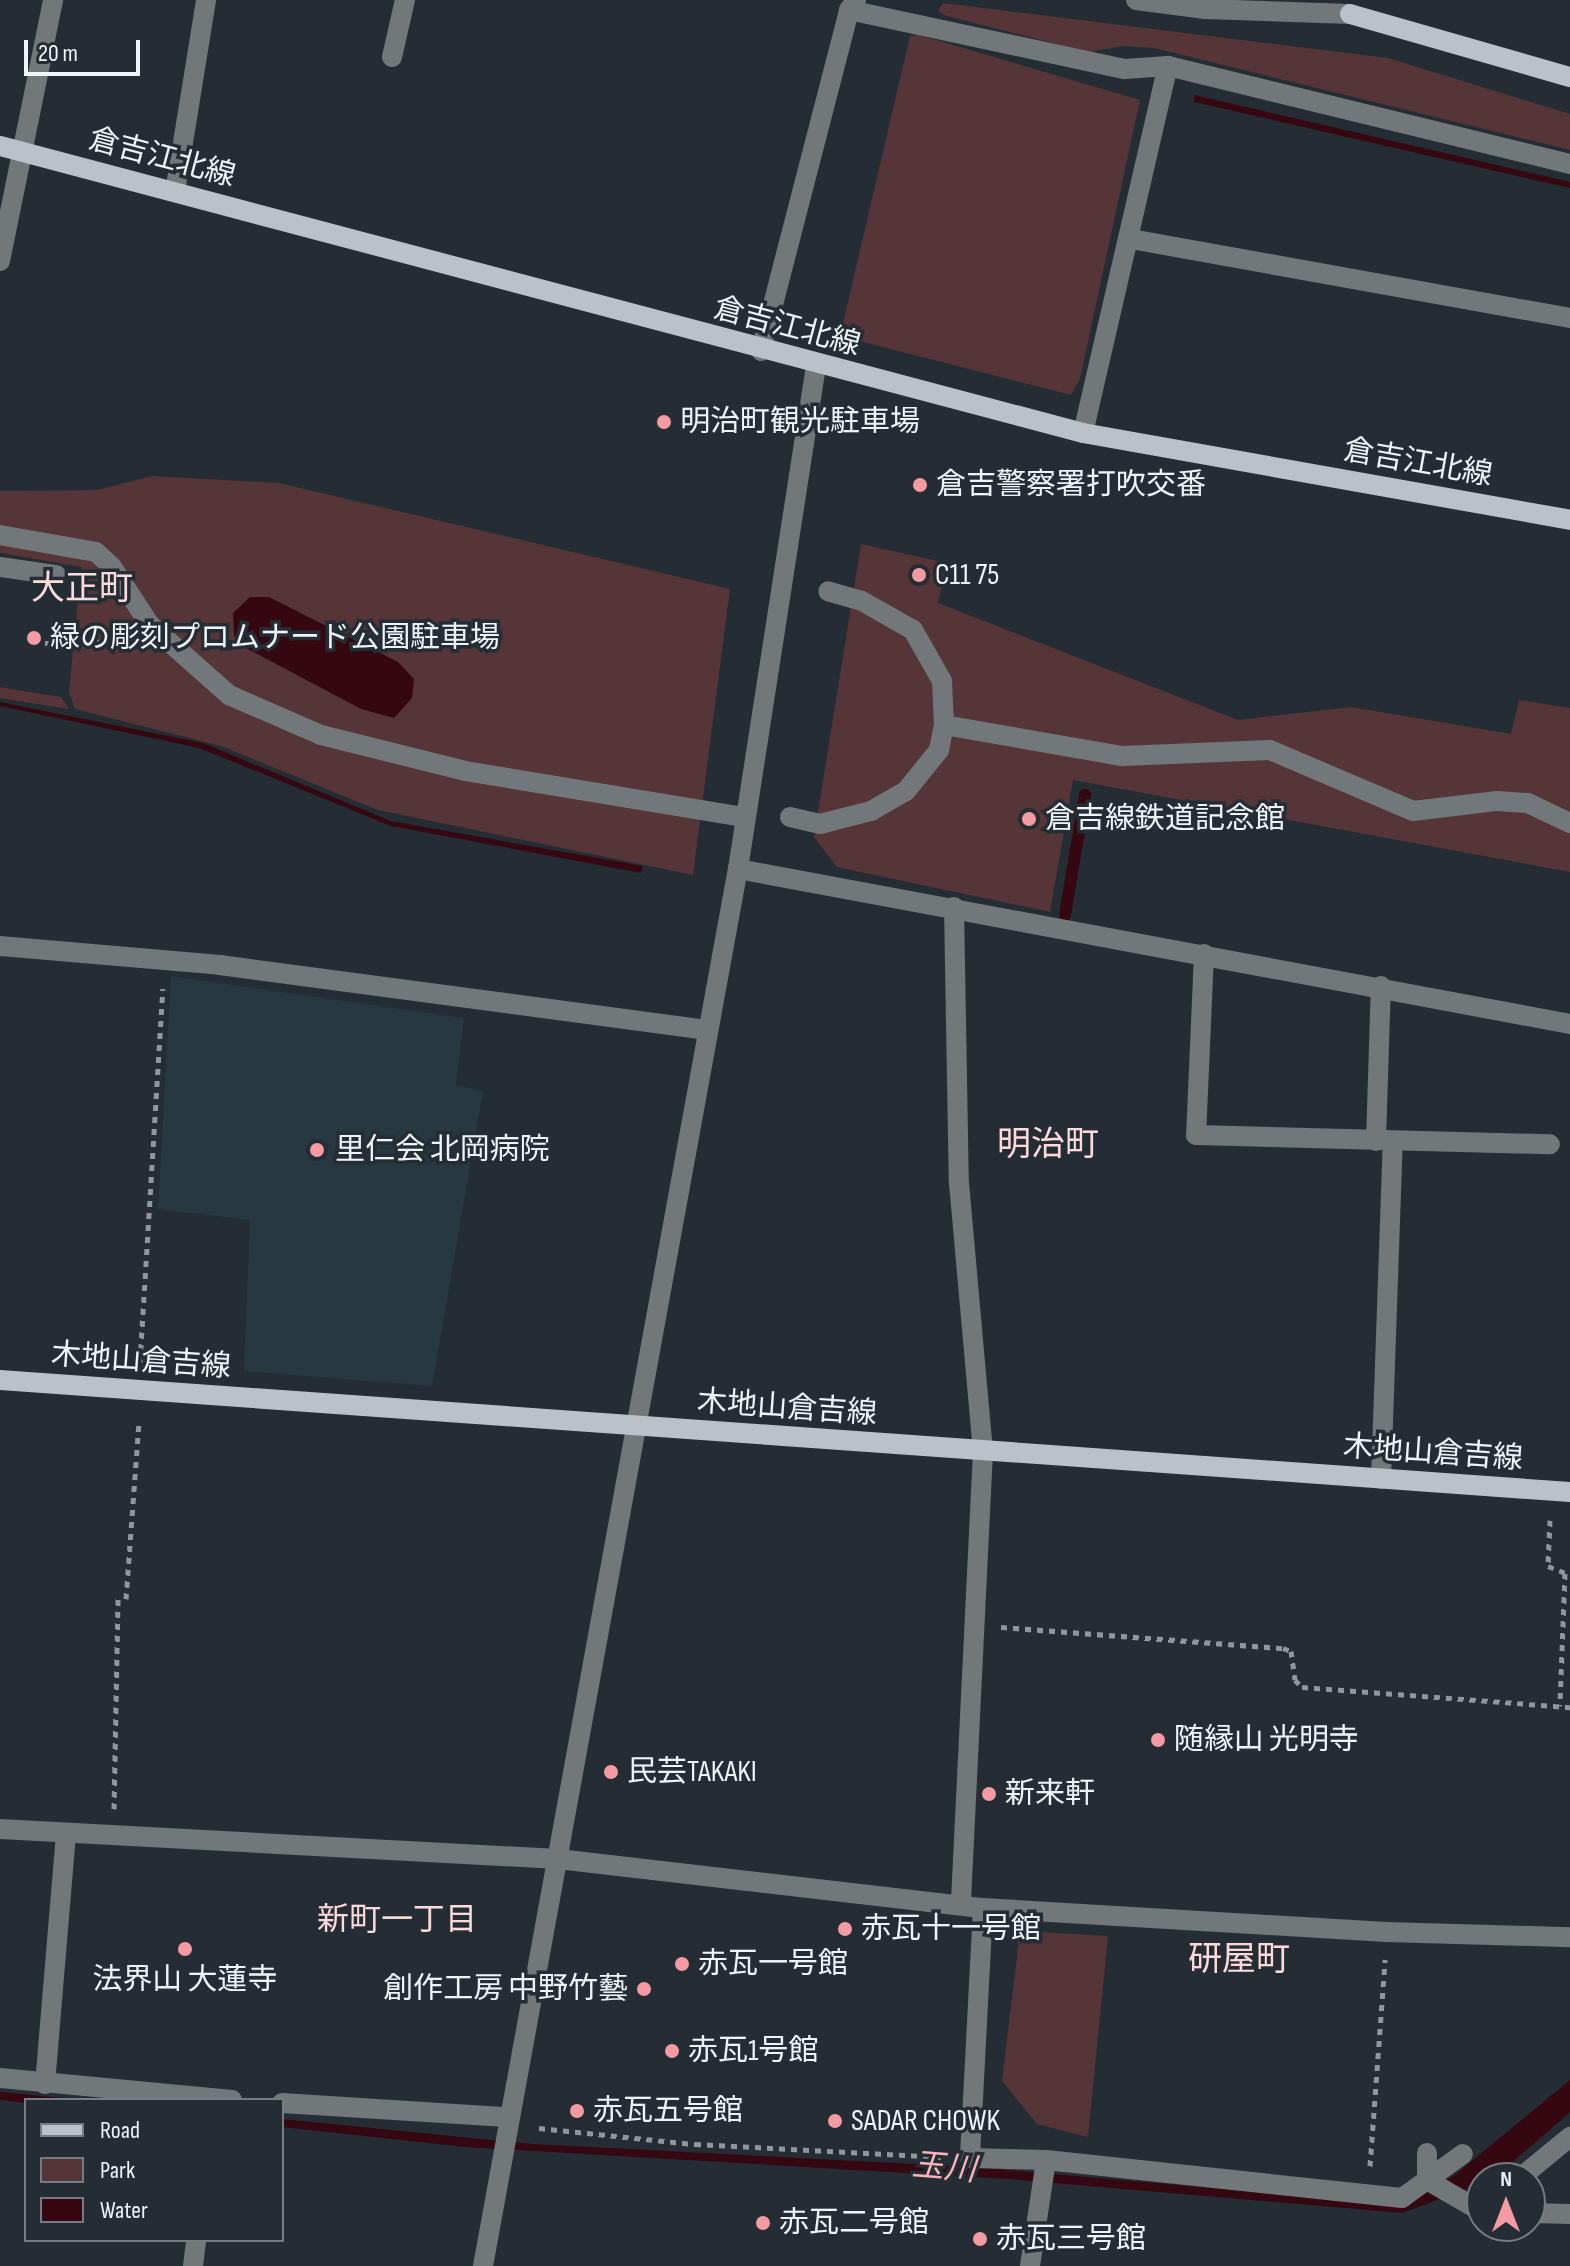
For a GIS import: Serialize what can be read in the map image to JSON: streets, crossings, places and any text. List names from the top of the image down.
{
  "streets": {
    "main road": ["倉吉江北線", "木地山倉吉線"]
  },
  "districts": [
    "大正町",
    "明治町",
    "新町一丁目",
    "研屋町"
  ],
  "water": ["玉川"],
  "places": [
    "明治町観光駐車場",
    "倉吉警察署打吹交番",
    "C11 75",
    "緑の彫刻プロムナード公園駐車場",
    "倉吉線鉄道記念館",
    "里仁会 北岡病院",
    "随縁山 光明寺",
    "民芸TAKAKI",
    "新来軒",
    "赤瓦十一号館",
    "法界山 大蓮寺",
    "赤瓦一号館",
    "創作工房 中野竹藝",
    "赤瓦1号館",
    "赤瓦五号館",
    "SADAR CHOWK",
    "赤瓦二号館",
    "赤瓦三号館"
  ],
  "legend": ["Road", "Park", "Water"],
  "scale_bar": "20 m",
  "north": "top"
}
